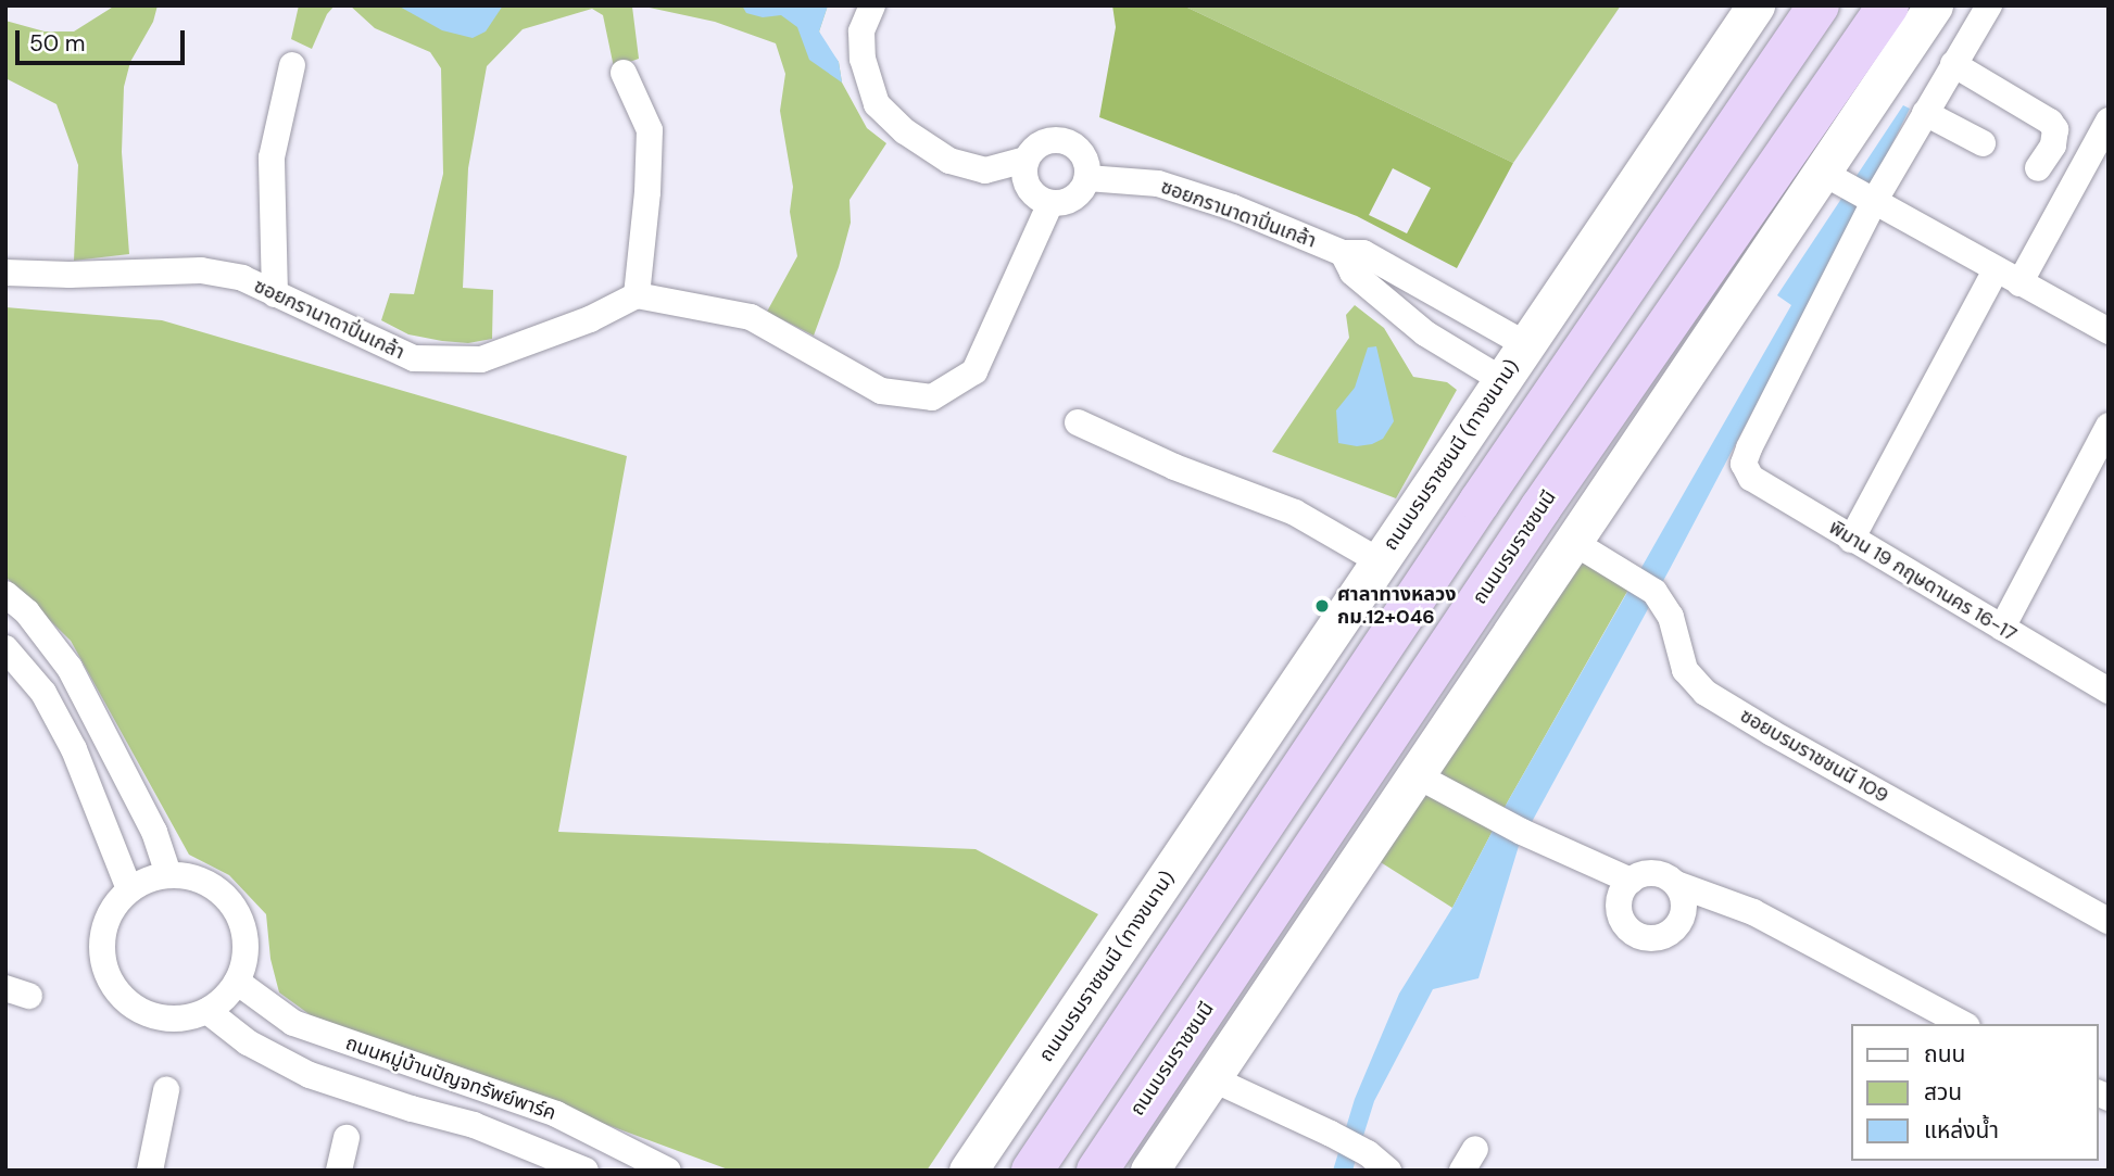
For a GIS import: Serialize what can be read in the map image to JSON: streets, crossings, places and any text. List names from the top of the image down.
{
  "streets": {
    "highway": ["ถนนบรมราชชนนี"],
    "main road": ["ถนนบรมราชชนนี (ทางขนาน)"],
    "street": [
      "ซอยกรานาดาปิ่นเกล้า",
      "พิมาน 19 กฤษดานคร 16-17",
      "ซอยบรมราชชนนี 109",
      "ถนนหมู่บ้านปัญจทรัพย์พาร์ค"
    ]
  },
  "crossings": [
    ["ซอยกรานาดาปิ่นเกล้า", "ถนนบรมราชชนนี (ทางขนาน)"]
  ],
  "places": ["ศาลาทางหลวง กม.12+046"],
  "legend": ["ถนน", "สวน", "แหล่งน้ำ"],
  "scale_bar": "50 m"
}
